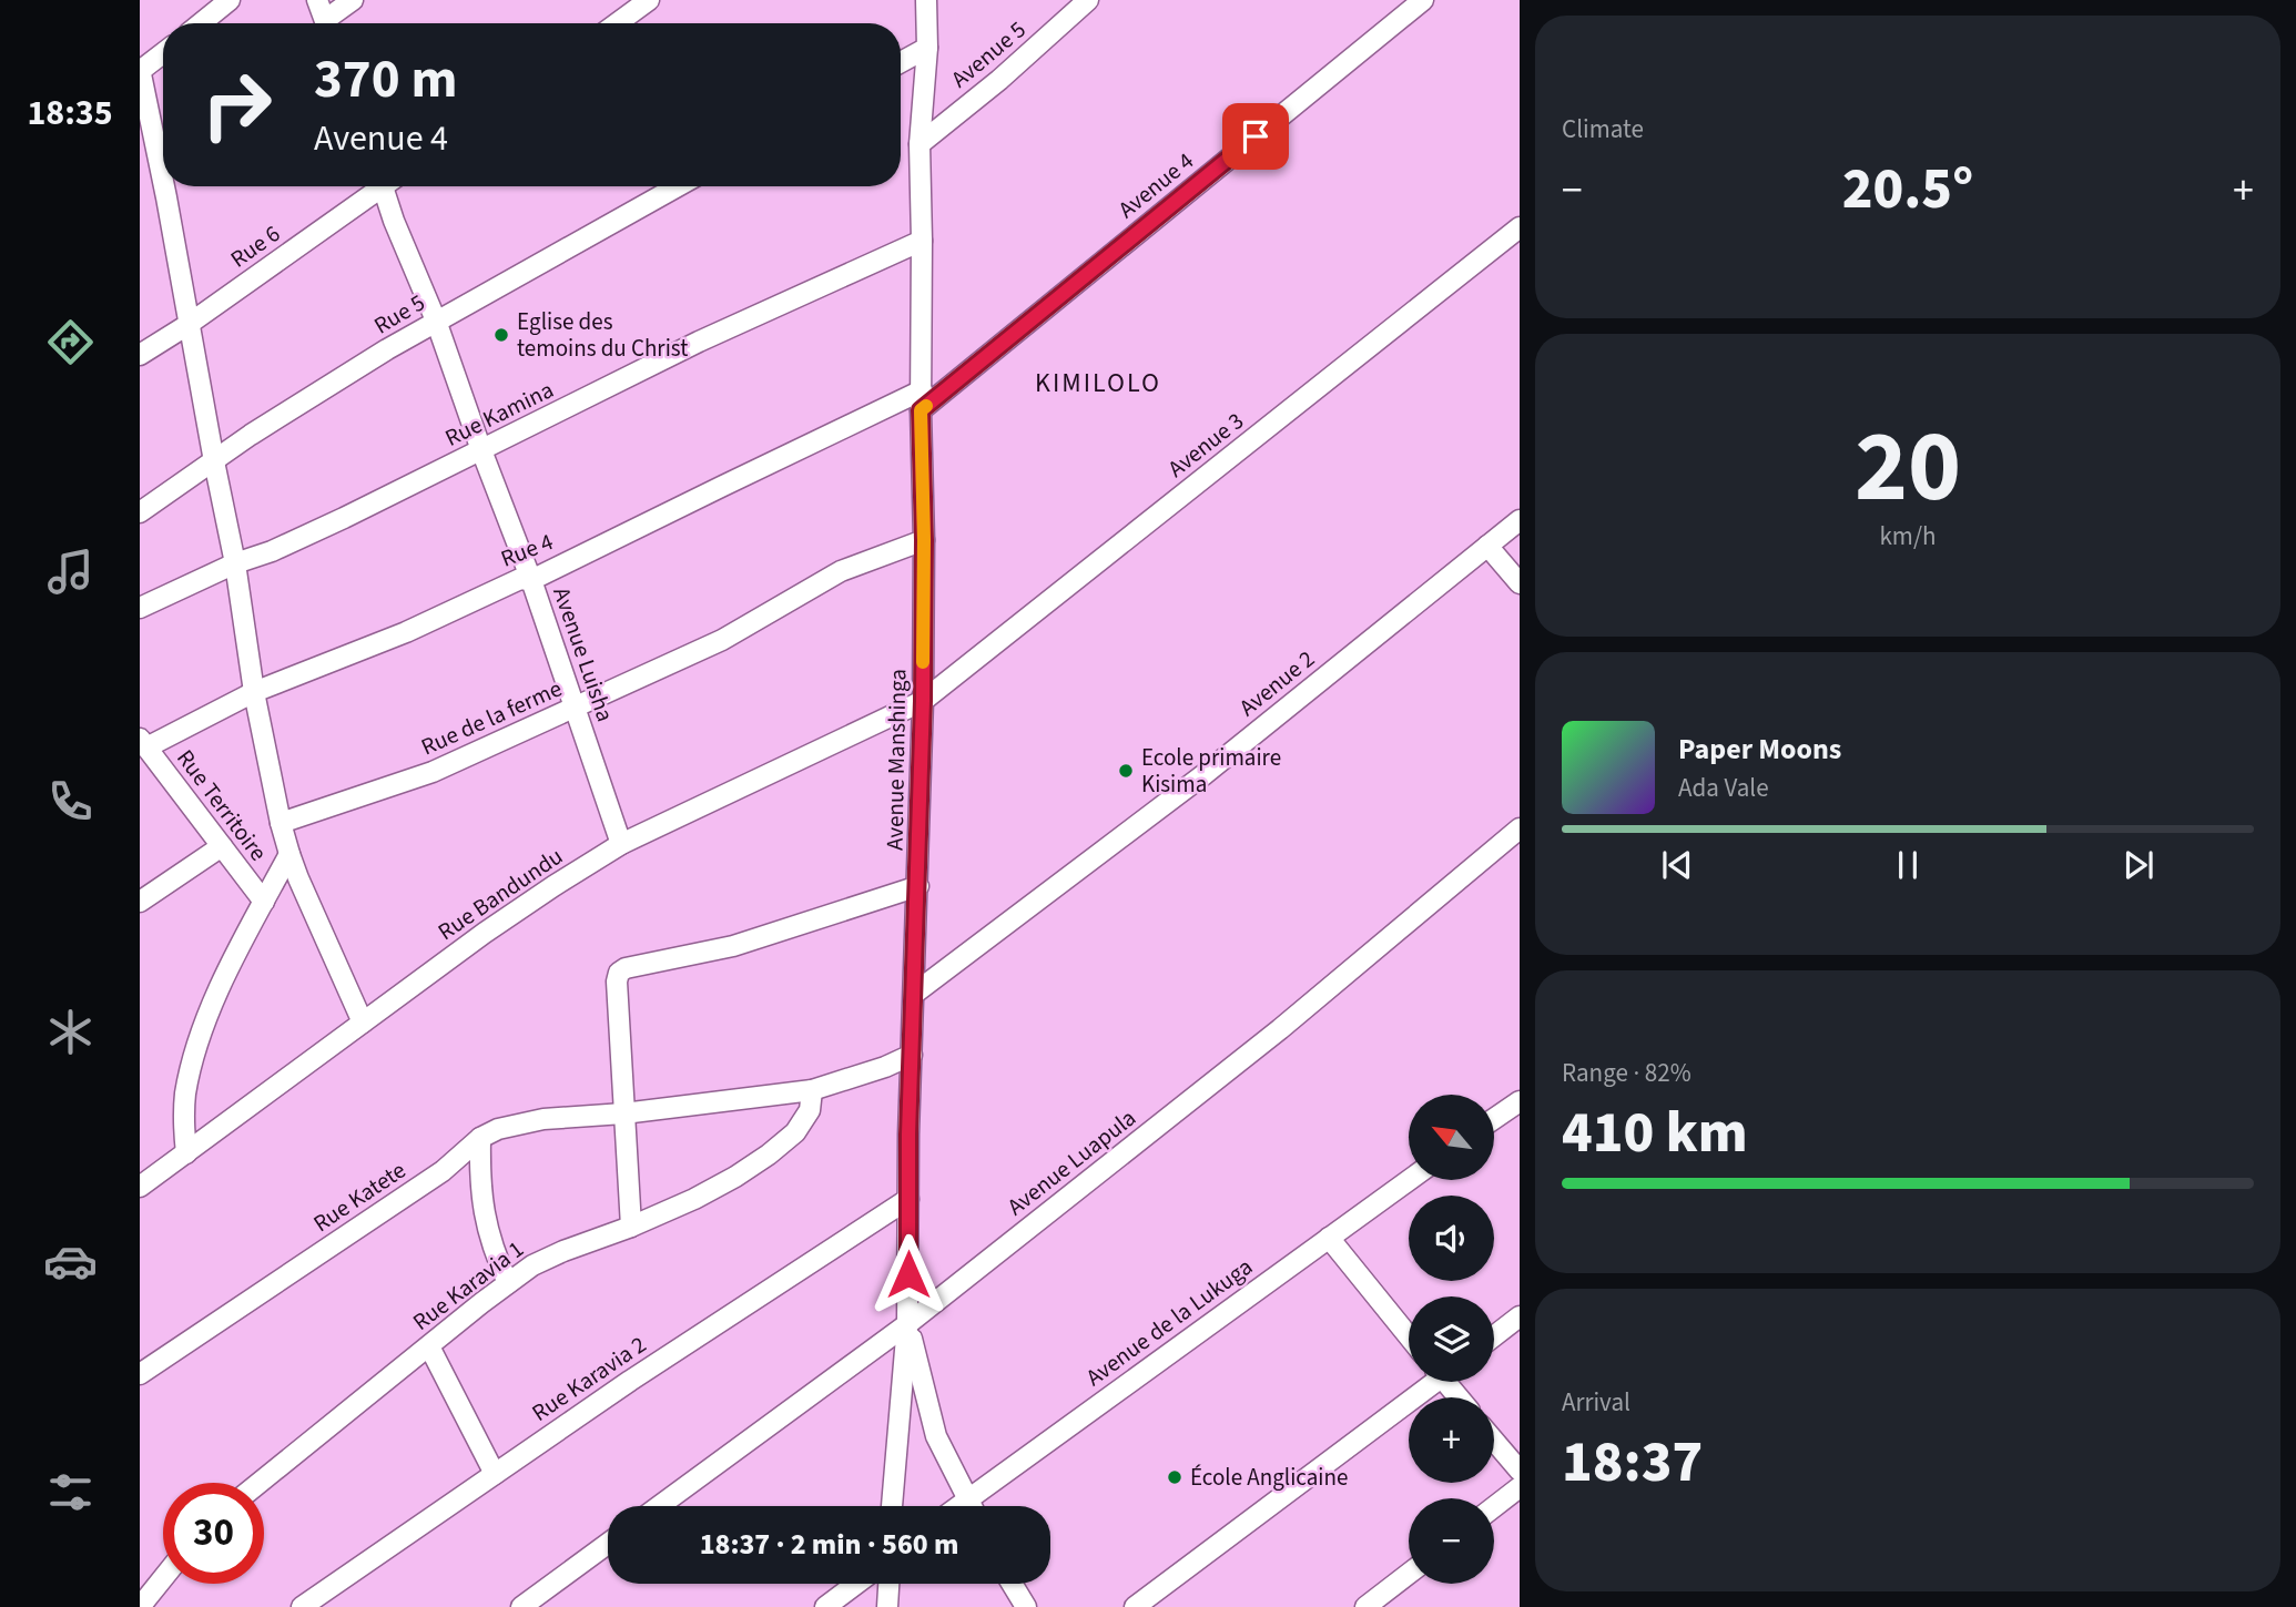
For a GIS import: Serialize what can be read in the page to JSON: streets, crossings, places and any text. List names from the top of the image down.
{
  "streets": {
    "street": [
      "Avenue 5",
      "Avenue 4",
      "Rue 6",
      "Rue 5",
      "Rue Kamina",
      "Avenue 3",
      "Rue 4",
      "Avenue Luisha",
      "Avenue 2",
      "Rue de la ferme",
      "Avenue Manshinga",
      "Rue Territoire",
      "Rue Bandundu",
      "Avenue Luapula",
      "Rue Katete",
      "Rue Karavia 1",
      "Avenue de la Lukuga",
      "Rue Karavia 2"
    ]
  },
  "crossings": [
    ["Avenue 5", "Avenue Manshinga"],
    ["Avenue 4", "Rue 4"],
    ["Avenue 4", "Avenue Manshinga"],
    ["Rue 5", "Avenue Luisha"],
    ["Rue Kamina", "Avenue Luisha"],
    ["Rue Kamina", "Avenue Manshinga"],
    ["Avenue 3", "Avenue Manshinga"],
    ["Avenue 3", "Rue Bandundu"],
    ["Rue 4", "Avenue Luisha"],
    ["Rue 4", "Avenue Manshinga"],
    ["Rue 4", "Rue Territoire"],
    ["Avenue Luisha", "Rue de la ferme"],
    ["Avenue Luisha", "Rue Bandundu"],
    ["Avenue 2", "Avenue Manshinga"],
    ["Rue de la ferme", "Avenue Manshinga"],
    ["Avenue Manshinga", "Rue Bandundu"],
    ["Avenue Manshinga", "Avenue Luapula"],
    ["Avenue Manshinga", "Rue Katete"],
    ["Avenue Manshinga", "Rue Karavia 2"],
    ["Rue Katete", "Rue Karavia 1"]
  ],
  "districts": ["KIMILOLO"],
  "places": ["Eglise des temoins du Christ", "Ecole primaire Kisima", "École Anglicaine"],
  "north": "top left",
  "page": {
    "tabs": "18:35",
    "tile": [
      "Climate",
      ["20", "km/h"],
      ["Range · 82%", "410 km"],
      ["Arrival", "18:37"]
    ],
    "turn": ["370 m", "Avenue 4"],
    "heat": ["−", "20.5°", "+"],
    "song": ["Paper Moons", "Ada Vale"],
    "map_buttons": ["+", "−"],
    "limit": "30",
    "trip": "18:37 · 2 min · 560 m"
  }
}
